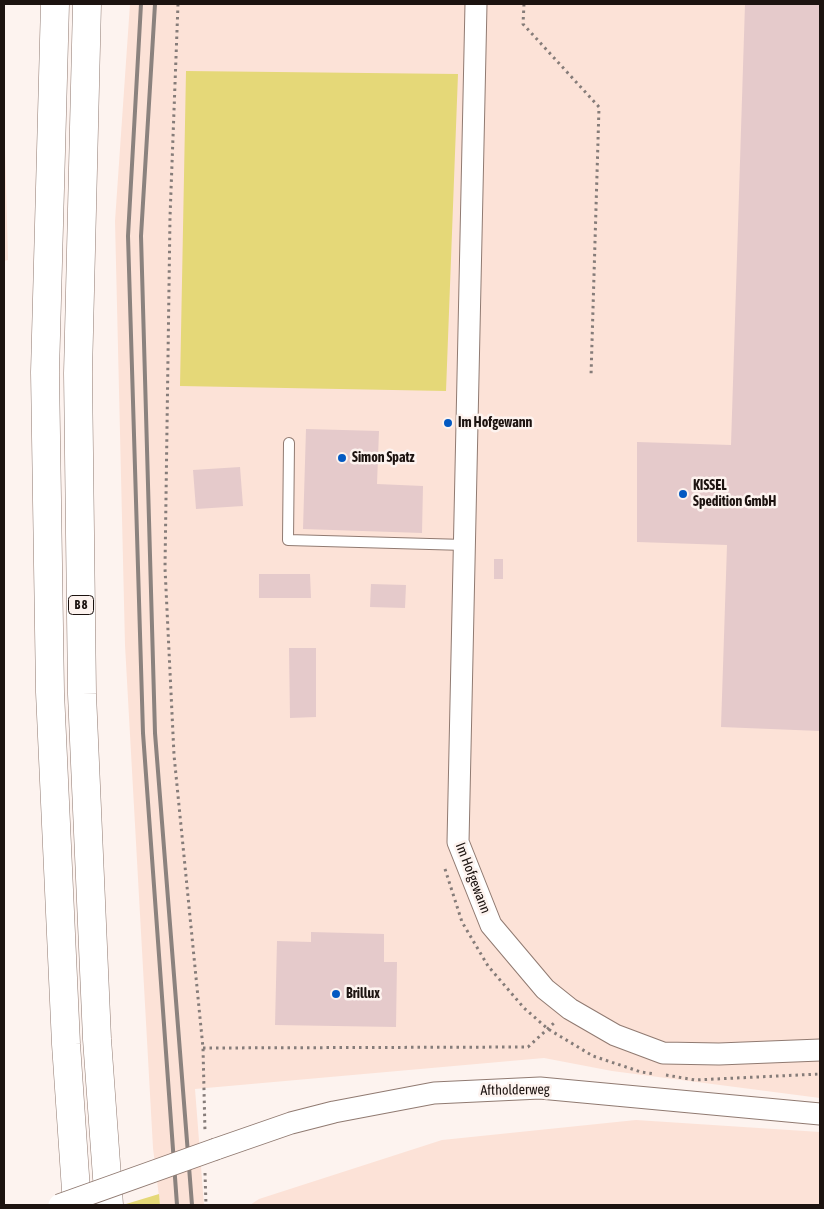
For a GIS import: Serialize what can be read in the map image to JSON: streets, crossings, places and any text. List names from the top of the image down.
{
  "streets": {
    "highway": ["B 8"],
    "street": ["Im Hofgewann", "Aftholderweg"]
  },
  "places": [
    "Im Hofgewann",
    "Simon Spatz",
    "KISSEL Spedition GmbH",
    "Brillux"
  ]
}
